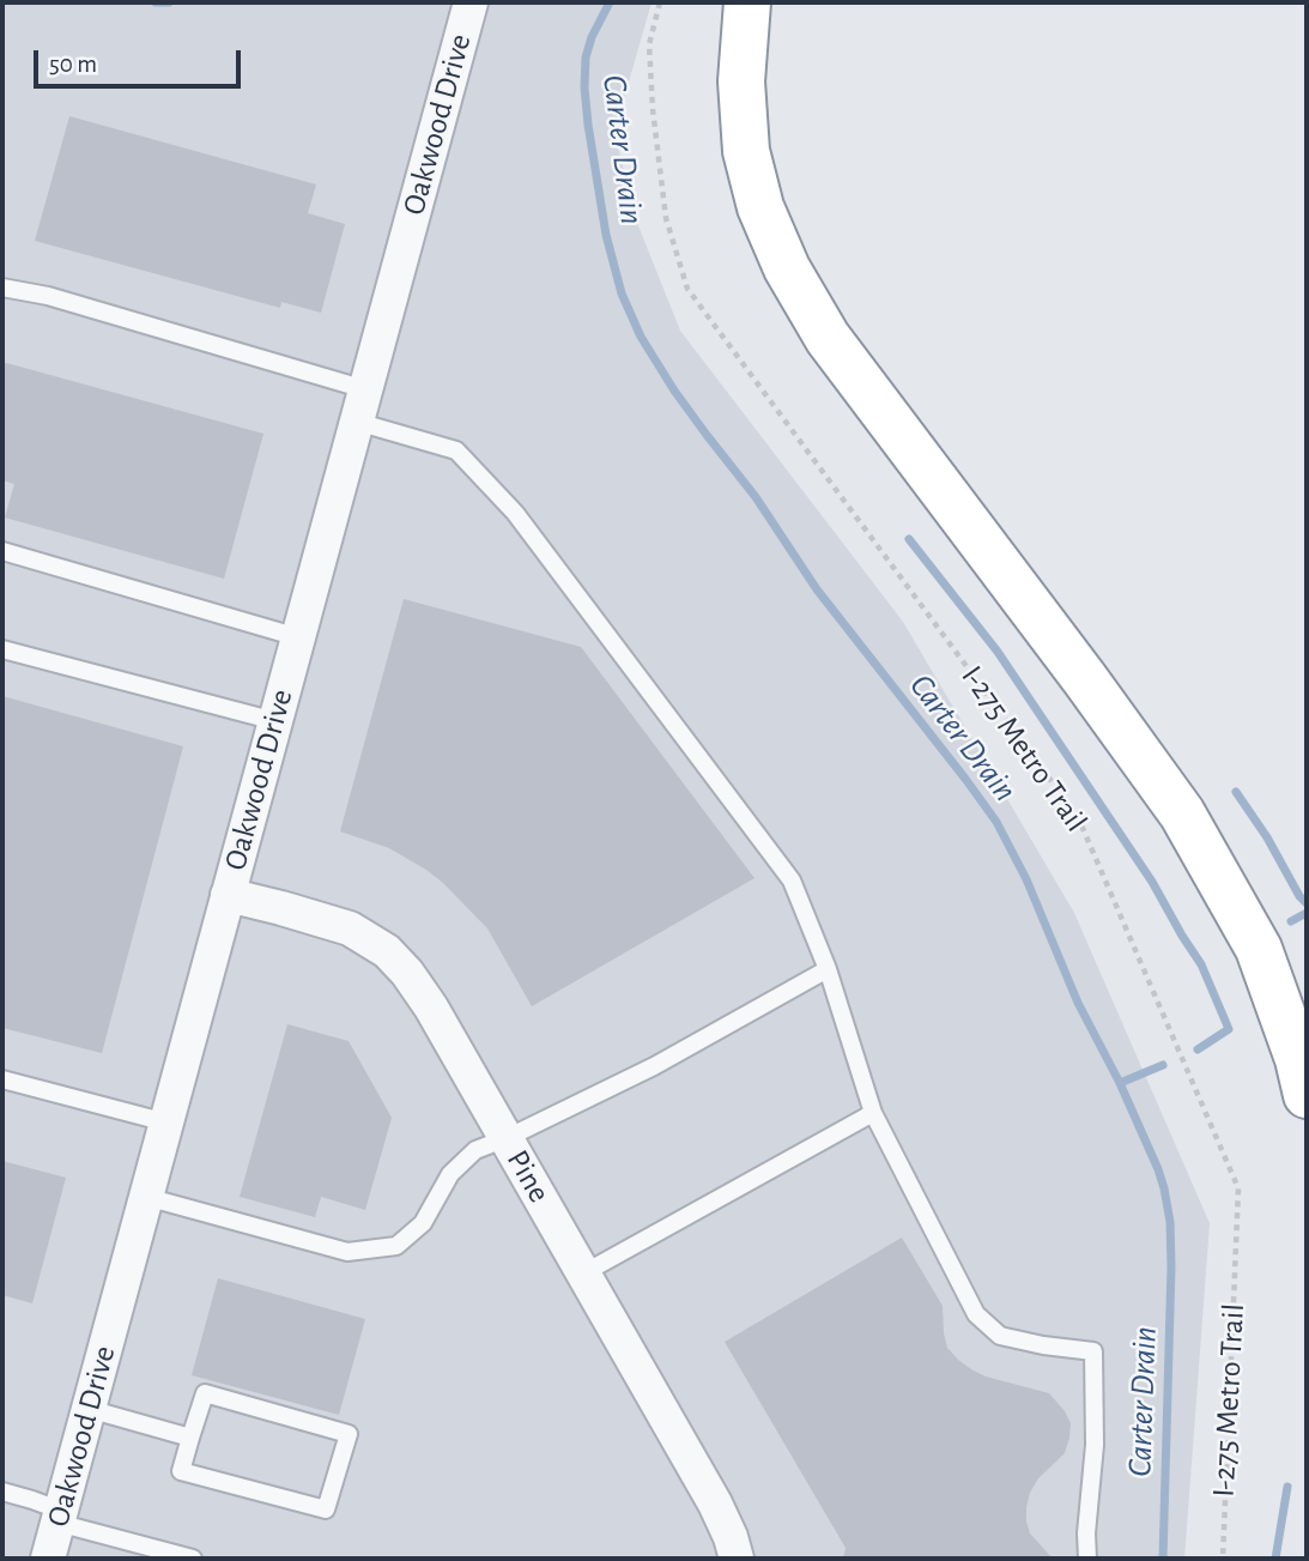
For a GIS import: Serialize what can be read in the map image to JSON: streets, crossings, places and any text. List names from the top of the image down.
{
  "streets": {
    "street": ["Oakwood Drive", "Pine"],
    "path": ["I-275 Metro Trail"]
  },
  "crossings": [
    ["Oakwood Drive", "Pine"]
  ],
  "water": ["Carter Drain"],
  "scale_bar": "50 m"
}
